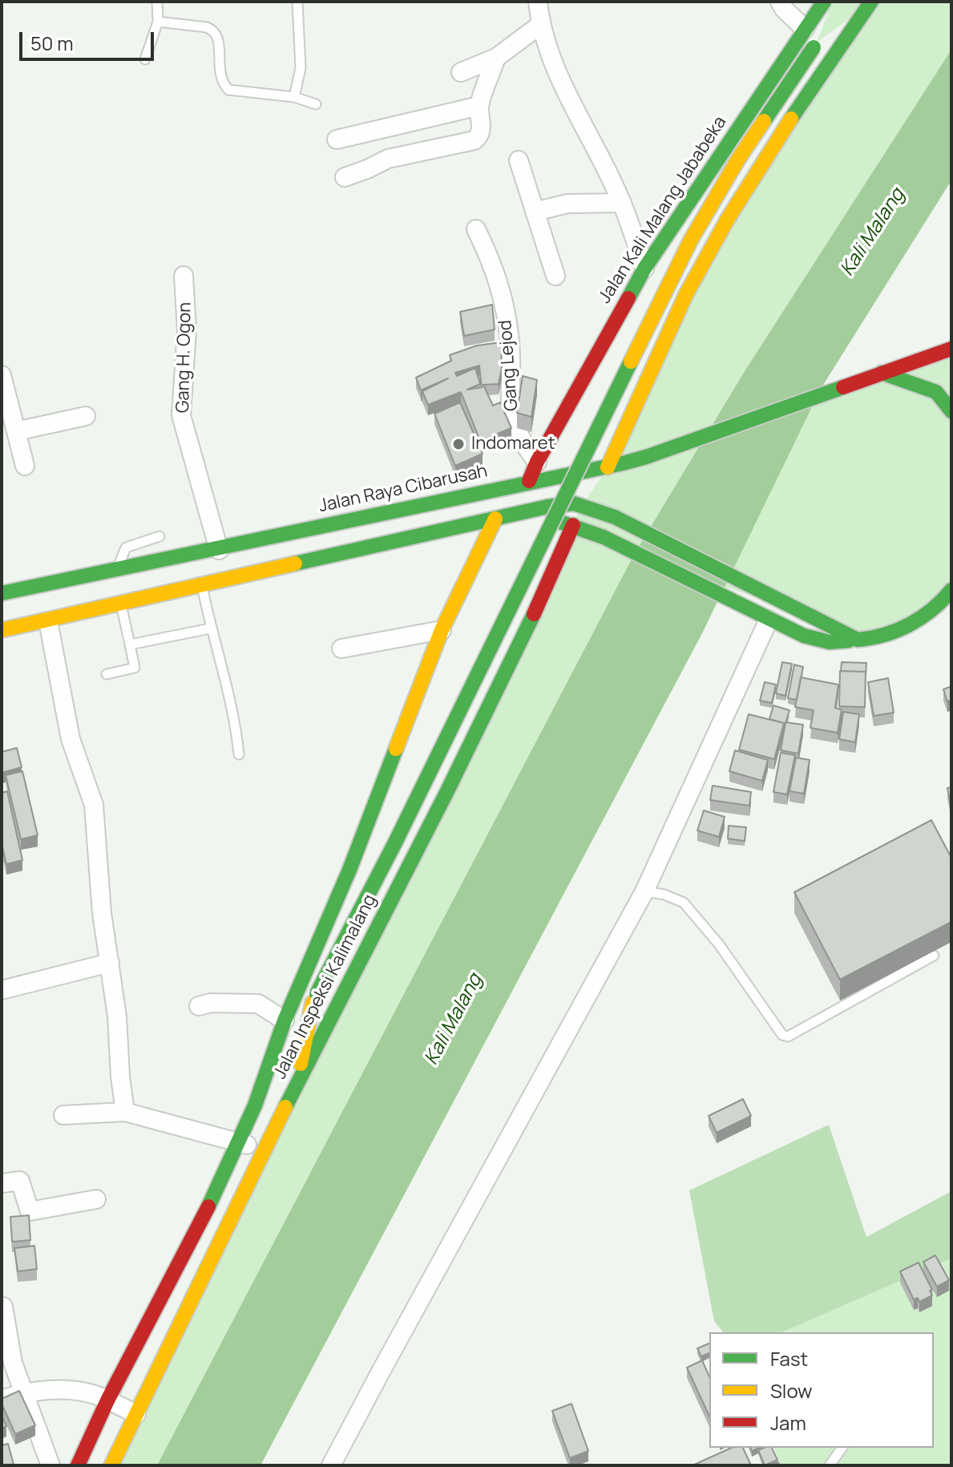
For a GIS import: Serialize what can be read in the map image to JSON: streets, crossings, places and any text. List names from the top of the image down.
{
  "streets": {
    "main road": ["Jalan Kali Malang Jababeka", "Jalan Raya Cibarusah", "Jalan Inspeksi Kalimalang"],
    "street": ["Gang H. Ogon", "Gang Lejod"]
  },
  "crossings": [
    ["Jalan Kali Malang Jababeka", "Gang Lejod"],
    ["Jalan Kali Malang Jababeka", "Jalan Raya Cibarusah"],
    ["Gang H. Ogon", "Jalan Raya Cibarusah"]
  ],
  "water": ["Kali Malang"],
  "places": ["Indomaret"],
  "legend": ["Fast", "Slow", "Jam"],
  "scale_bar": "50 m"
}
